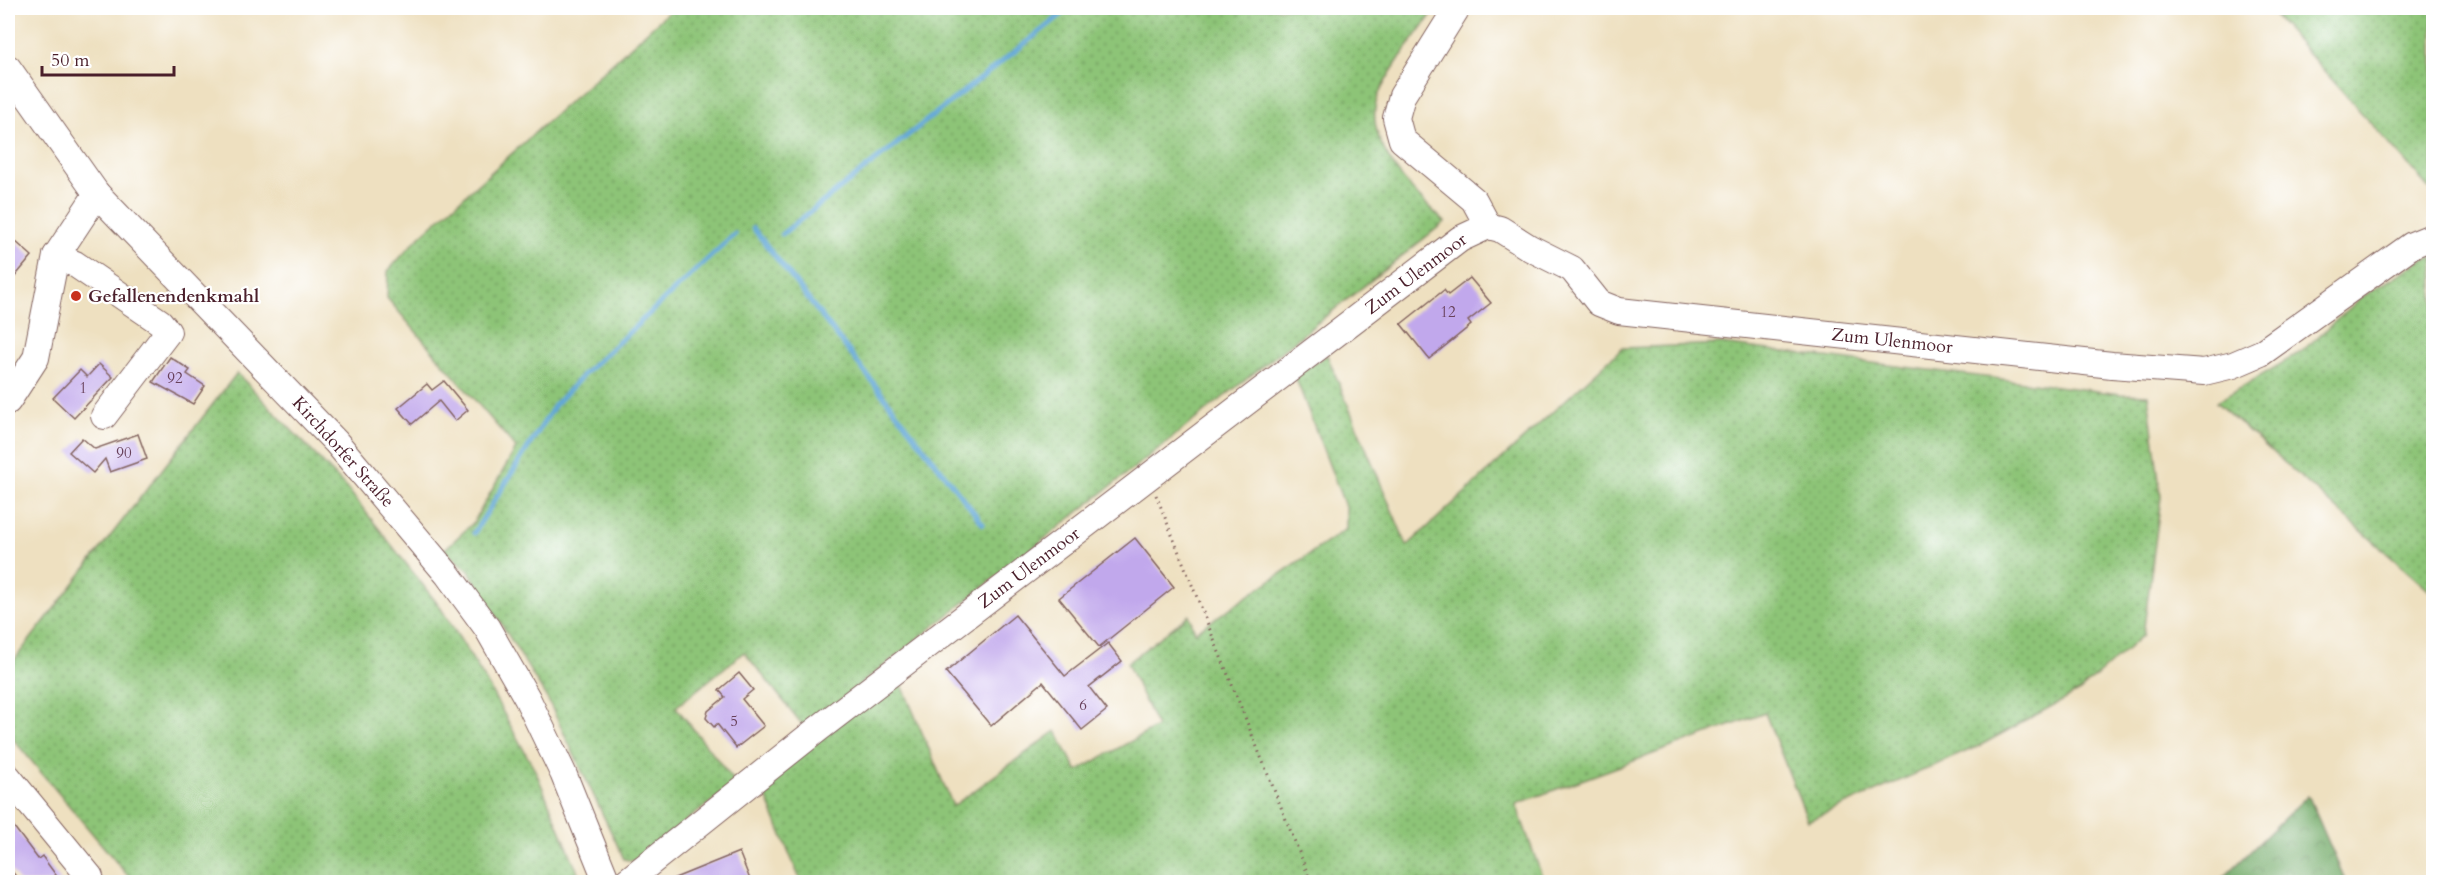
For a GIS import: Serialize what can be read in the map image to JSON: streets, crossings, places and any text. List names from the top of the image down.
{
  "streets": {
    "street": ["Zum Ulenmoor", "Kirchdorfer Straße"]
  },
  "places": ["Gefallenendenkmahl"],
  "house_numbers": [
    "12",
    "92",
    "1",
    "90",
    "6",
    "5"
  ],
  "scale_bar": "50 m"
}
